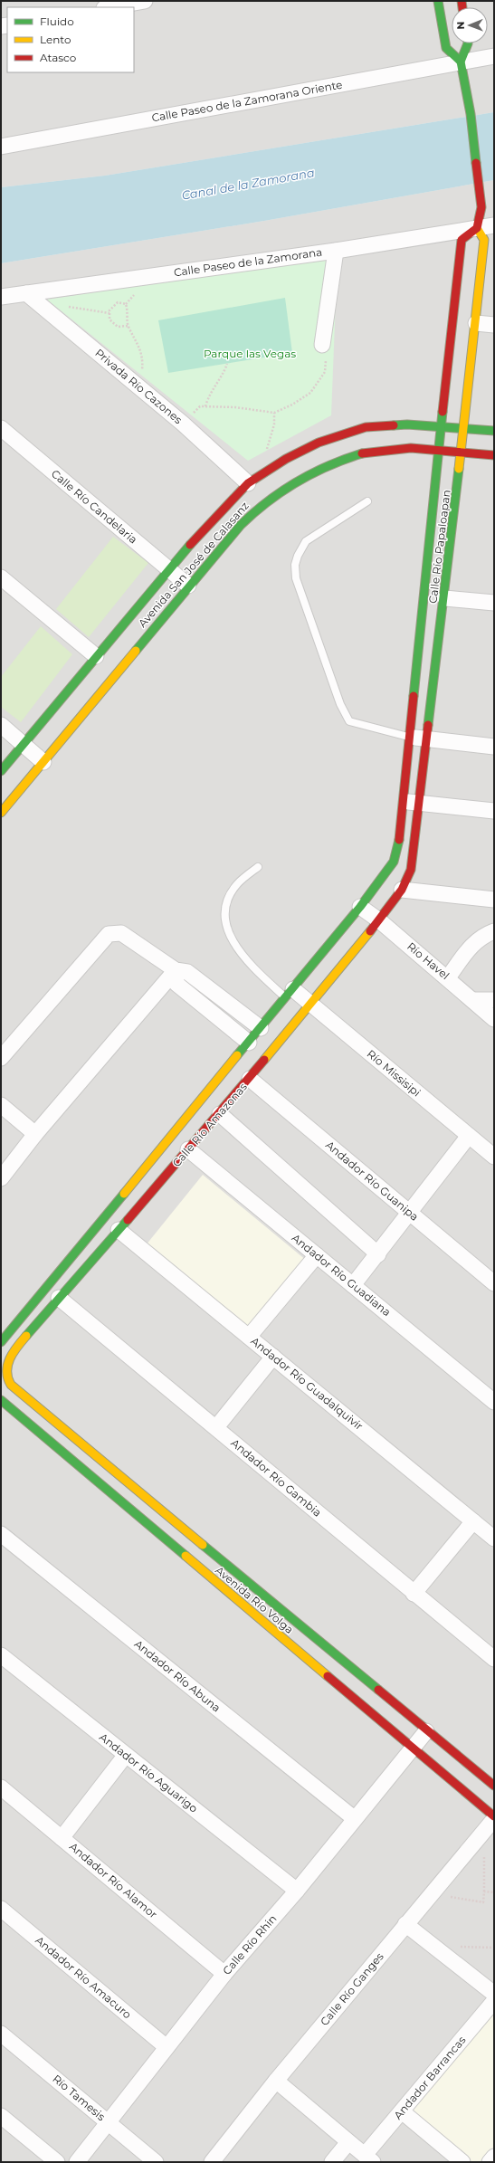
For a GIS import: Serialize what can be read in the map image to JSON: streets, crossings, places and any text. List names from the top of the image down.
{
  "streets": {
    "street": [
      "Calle Paseo de la Zamorana Oriente",
      "Calle Paseo de la Zamorana",
      "Privada Río Cazones",
      "Calle Río Candelaria",
      "Calle Río Papaloapan",
      "Avenida San José de Calasanz",
      "Río Havel",
      "Río Missisipi",
      "Calle Río Amazonas",
      "Andador Río Guanipa",
      "Andador Río Guadiana",
      "Andador Río Guadalquivir",
      "Andador Río Gambia",
      "Avenida Río Volga",
      "Andador Río Abuna",
      "Andador Río Aguarigo",
      "Andador Río Alamor",
      "Calle Río Rhin",
      "Andador Río Amacuro",
      "Calle Río Ganges",
      "Andador Barrancas",
      "Río Tamesis"
    ]
  },
  "crossings": [
    ["Calle Paseo de la Zamorana", "Privada Río Cazones"],
    ["Calle Paseo de la Zamorana", "Calle Río Papaloapan"],
    ["Privada Río Cazones", "Avenida San José de Calasanz"],
    ["Calle Río Candelaria", "Avenida San José de Calasanz"],
    ["Calle Río Papaloapan", "Avenida San José de Calasanz"],
    ["Calle Río Papaloapan", "Calle Río Amazonas"],
    ["Río Havel", "Calle Río Amazonas"],
    ["Río Missisipi", "Calle Río Amazonas"],
    ["Calle Río Amazonas", "Andador Río Guanipa"],
    ["Calle Río Amazonas", "Andador Río Guadiana"],
    ["Calle Río Amazonas", "Andador Río Guadalquivir"],
    ["Calle Río Amazonas", "Andador Río Gambia"],
    ["Calle Río Amazonas", "Avenida Río Volga"],
    ["Avenida Río Volga", "Calle Río Rhin"],
    ["Avenida Río Volga", "Calle Río Ganges"],
    ["Andador Río Abuna", "Calle Río Rhin"],
    ["Andador Río Aguarigo", "Calle Río Rhin"],
    ["Andador Río Alamor", "Calle Río Rhin"],
    ["Calle Río Rhin", "Andador Río Amacuro"],
    ["Calle Río Rhin", "Río Tamesis"]
  ],
  "water": ["Canal de la Zamorana"],
  "parks": ["Parque las Vegas"],
  "legend": ["Fluido", "Lento", "Atasco"],
  "north": "left"
}
